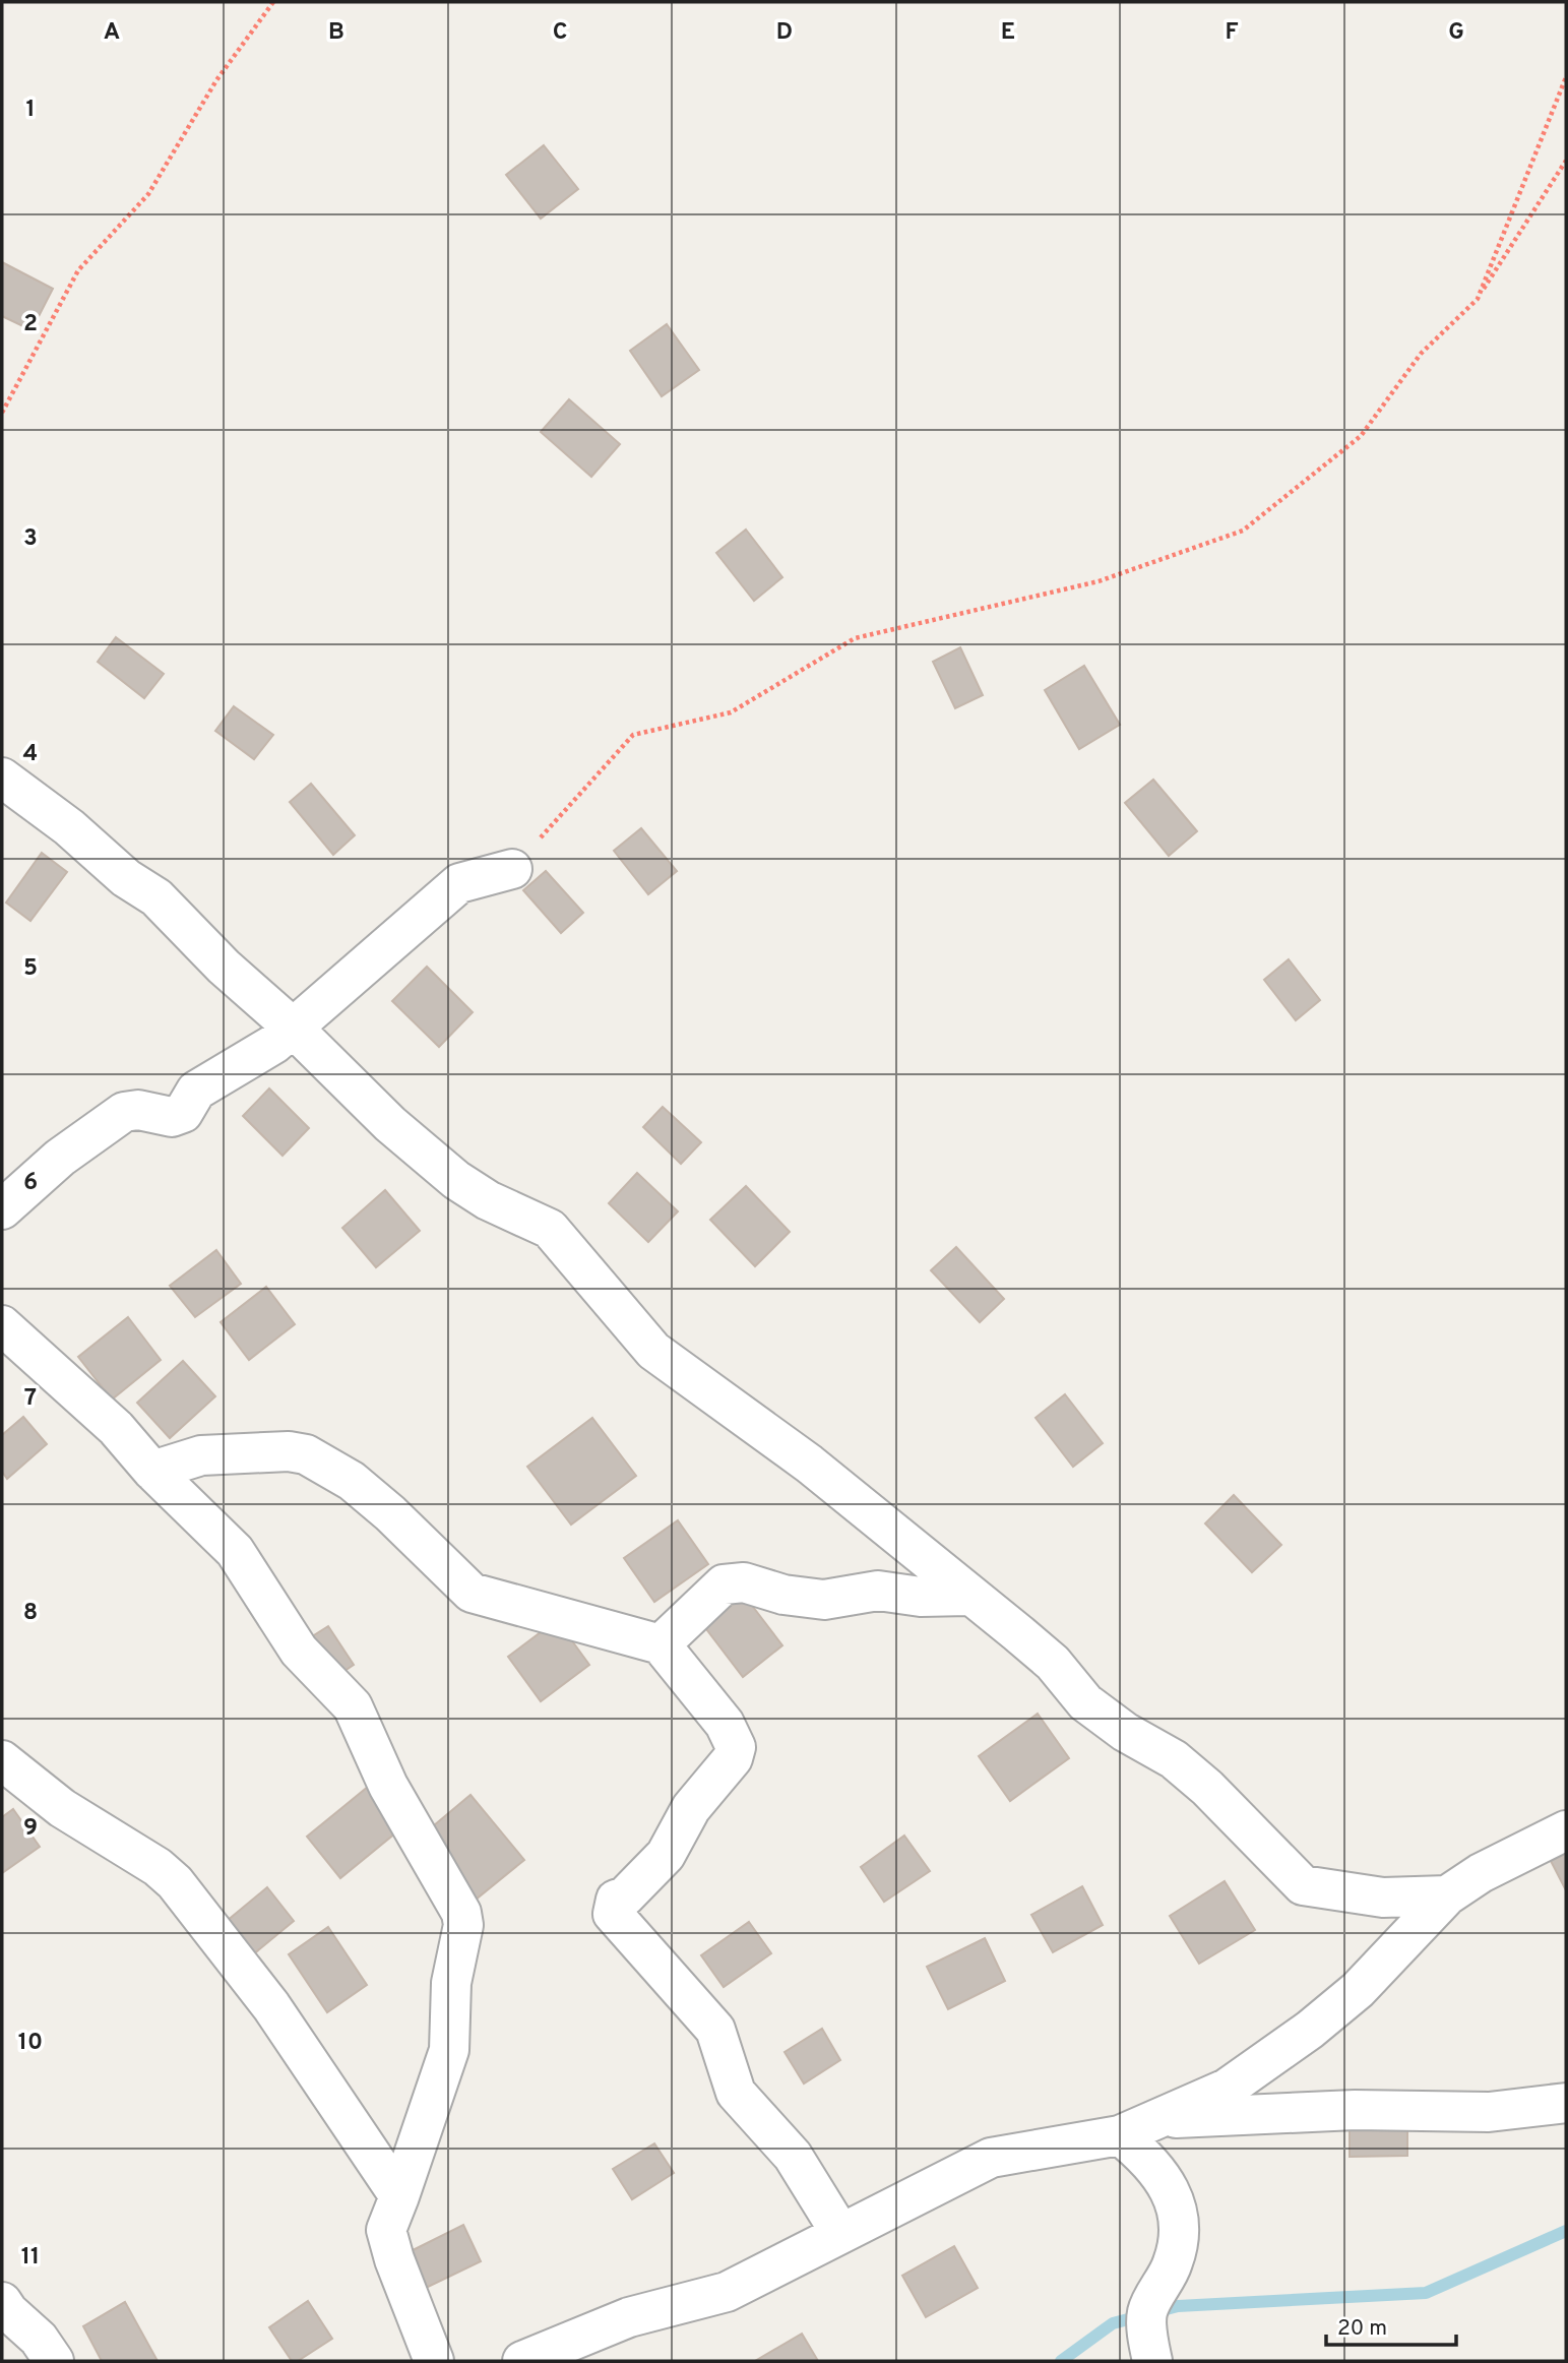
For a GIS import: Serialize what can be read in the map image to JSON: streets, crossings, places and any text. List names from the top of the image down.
{
  "scale_bar": "20 m",
  "grid": {
    "columns": [
      "A",
      "B",
      "C",
      "D",
      "E",
      "F",
      "G"
    ],
    "rows": [
      "1",
      "2",
      "3",
      "4",
      "5",
      "6",
      "7",
      "8",
      "9",
      "10",
      "11"
    ]
  }
}
